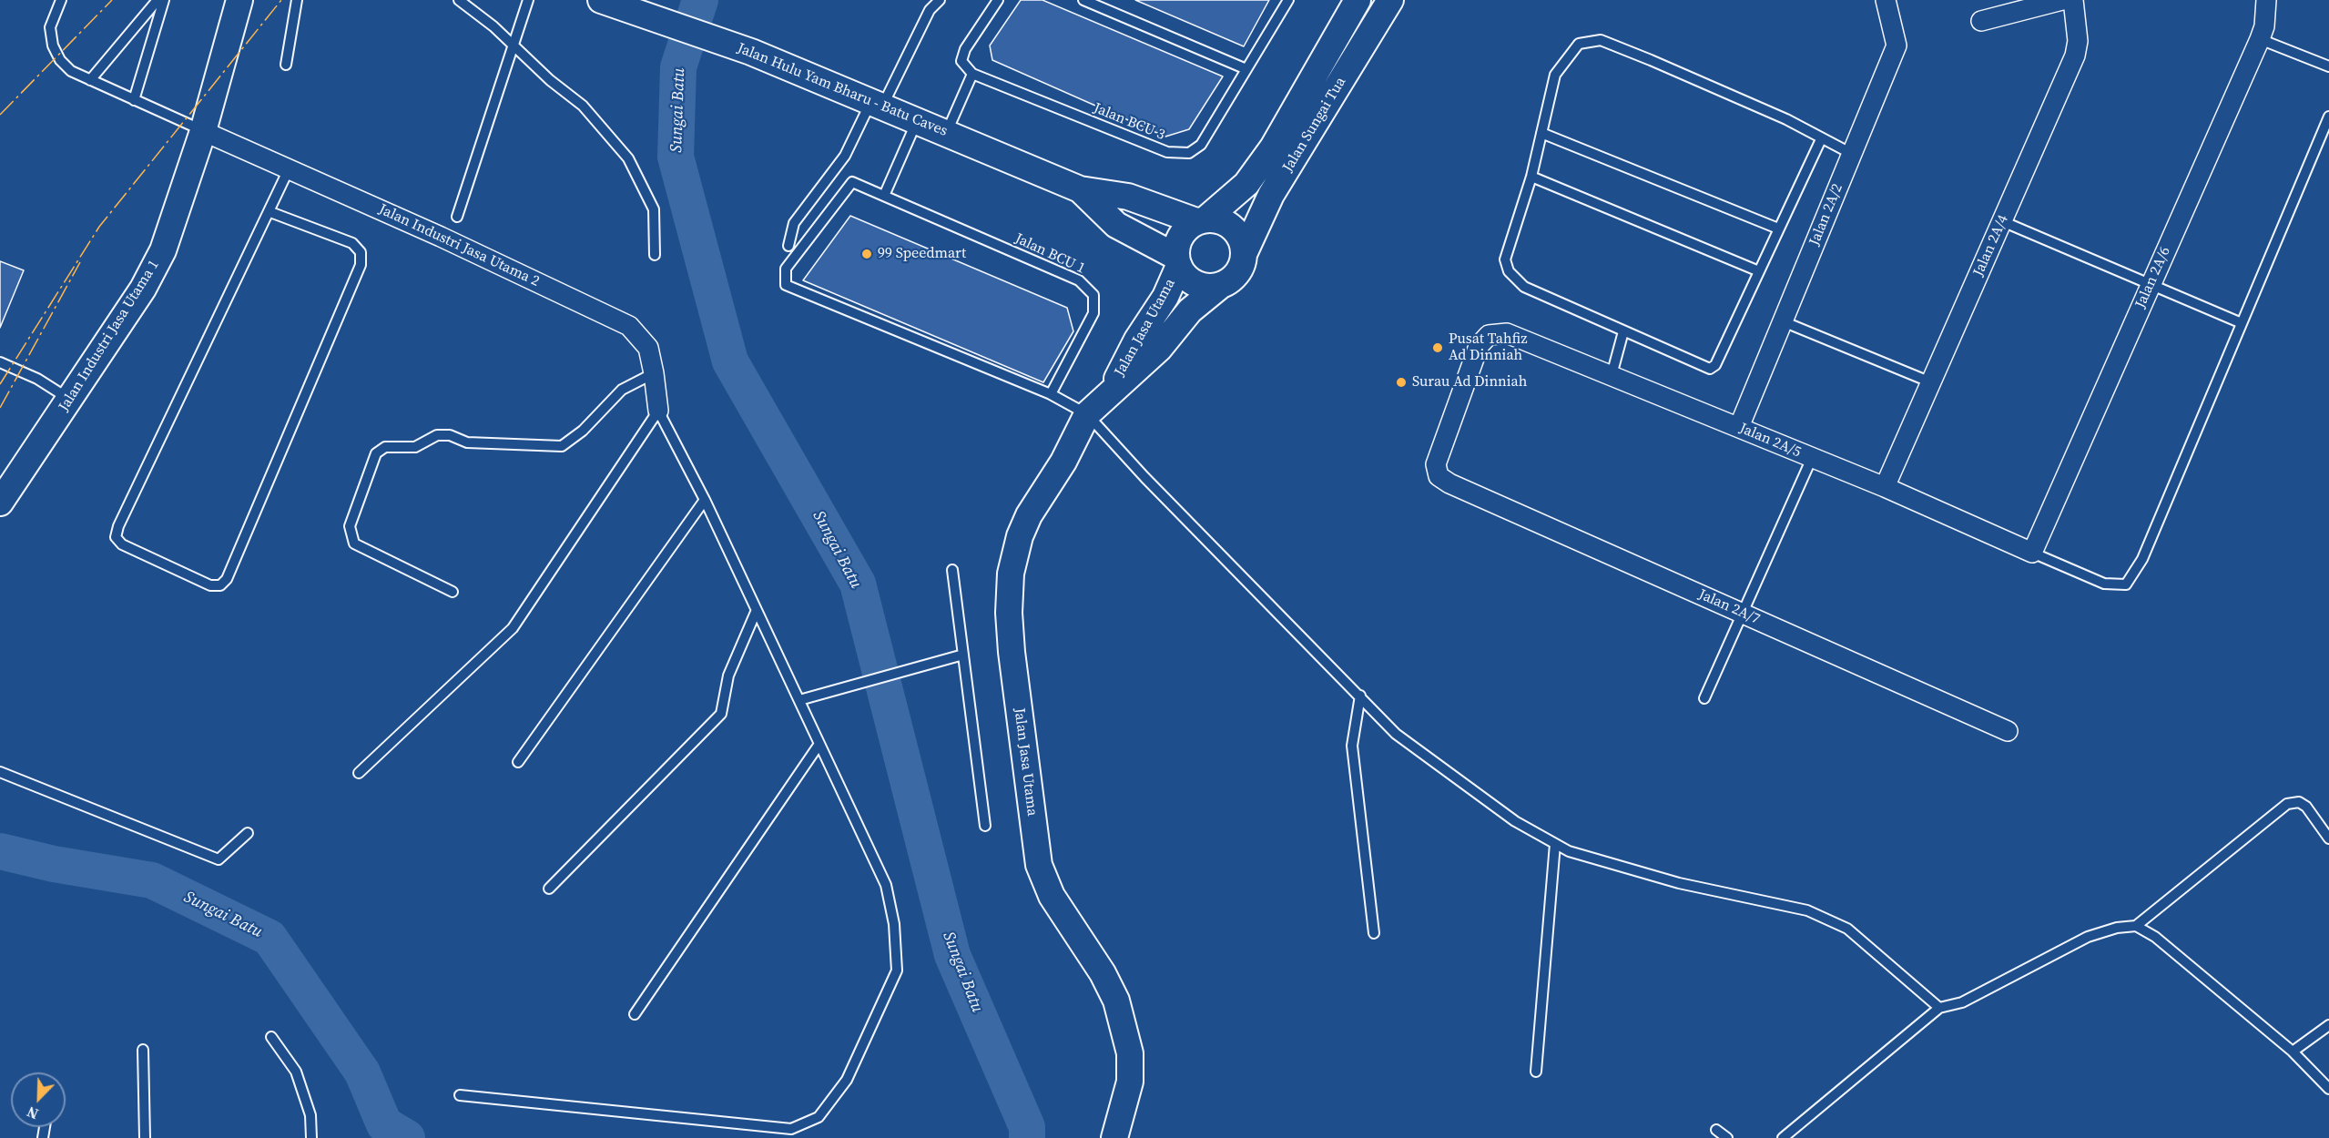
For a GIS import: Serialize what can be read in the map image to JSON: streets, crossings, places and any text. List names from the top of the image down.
{
  "streets": {
    "street": [
      "Jalan Hulu Yam Bharu - Batu Caves",
      "Jalan Sungai Tua",
      "Jalan 2A/2",
      "Jalan Industri Jasa Utama 2",
      "Jalan 2A/4",
      "Jalan 2A/6",
      "Jalan Jasa Utama",
      "Jalan Industri Jasa Utama 1",
      "Jalan 2A/5",
      "Jalan 2A/7"
    ],
    "lane": ["Jalan BCU 3", "Jalan BCU 1"]
  },
  "crossings": [
    ["Jalan Hulu Yam Bharu - Batu Caves", "Jalan Sungai Tua"],
    ["Jalan Hulu Yam Bharu - Batu Caves", "Jalan Jasa Utama"],
    ["Jalan Sungai Tua", "Jalan Jasa Utama"],
    ["Jalan 2A/2", "Jalan 2A/5"],
    ["Jalan Industri Jasa Utama 2", "Jalan Industri Jasa Utama 1"],
    ["Jalan 2A/4", "Jalan 2A/5"],
    ["Jalan 2A/6", "Jalan 2A/5"],
    ["Jalan 2A/5", "Jalan 2A/7"]
  ],
  "water": ["Sungai Batu"],
  "places": ["99 Speedmart", "Pusat Tahfiz Ad Dinniah", "Surau Ad Dinniah"],
  "north": "bottom left"
}
